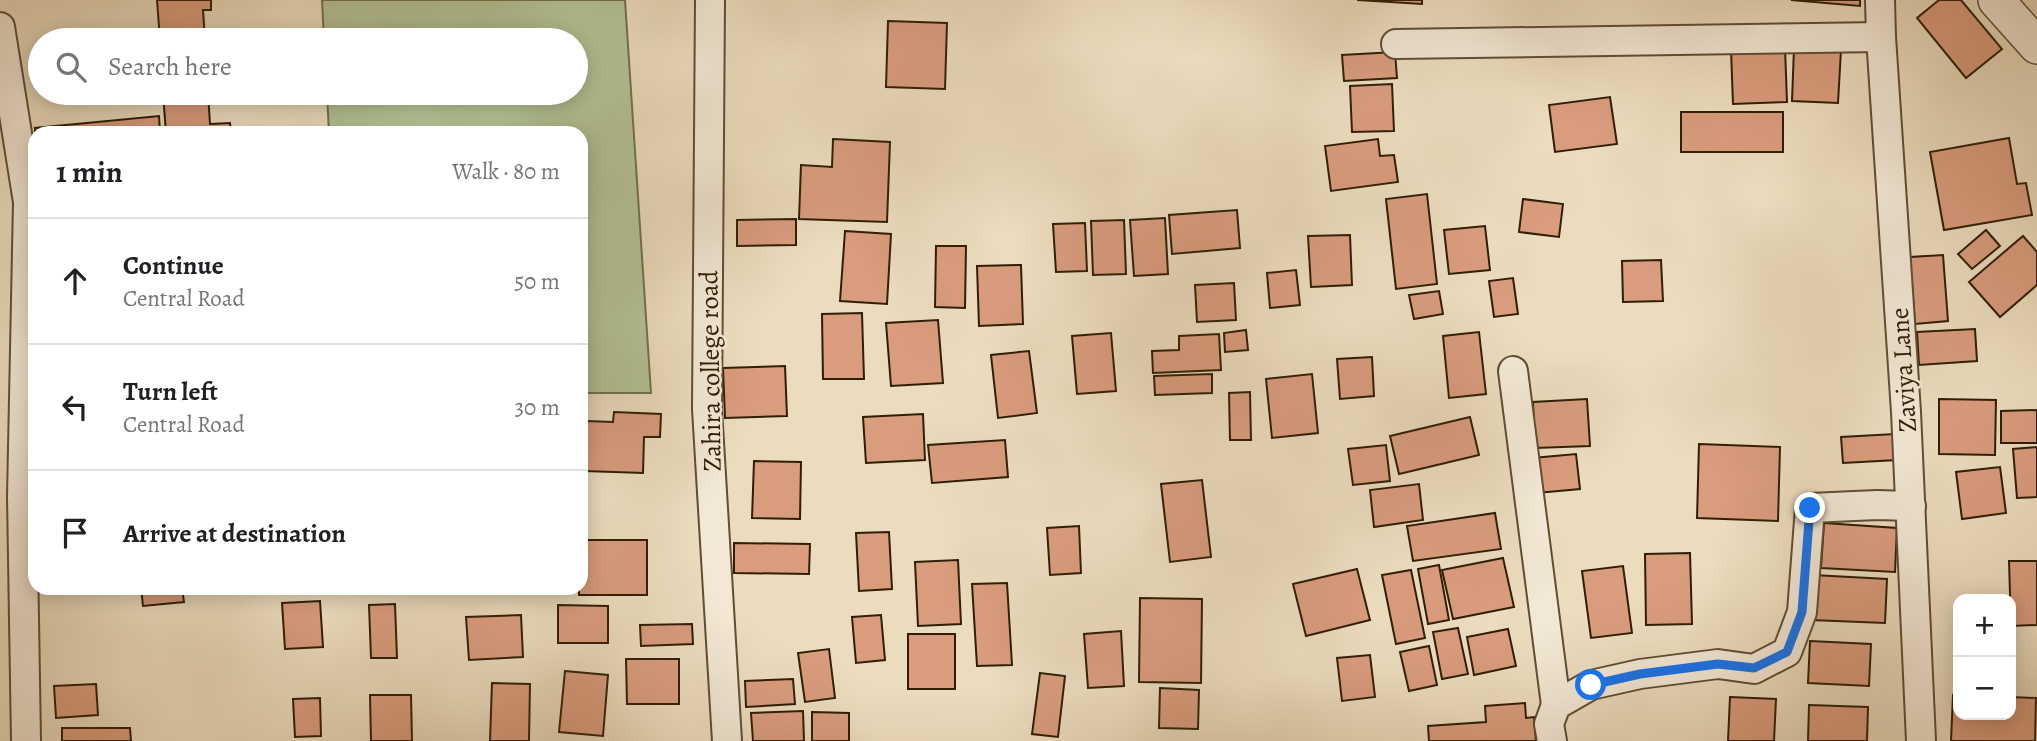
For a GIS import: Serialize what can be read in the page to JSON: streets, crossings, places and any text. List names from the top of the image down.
{
  "streets": {
    "street": ["Zaviya Lane", "Zahira college road"]
  },
  "page": {
    "search": "Search here",
    "heading": ["1 min", "Walk · 80 m"],
    "list": [
      ["Continue", "Central Road", "50 m"],
      ["Turn left", "Central Road", "30 m"],
      "Arrive at destination"
    ],
    "map_buttons": ["+", "−"]
  }
}
